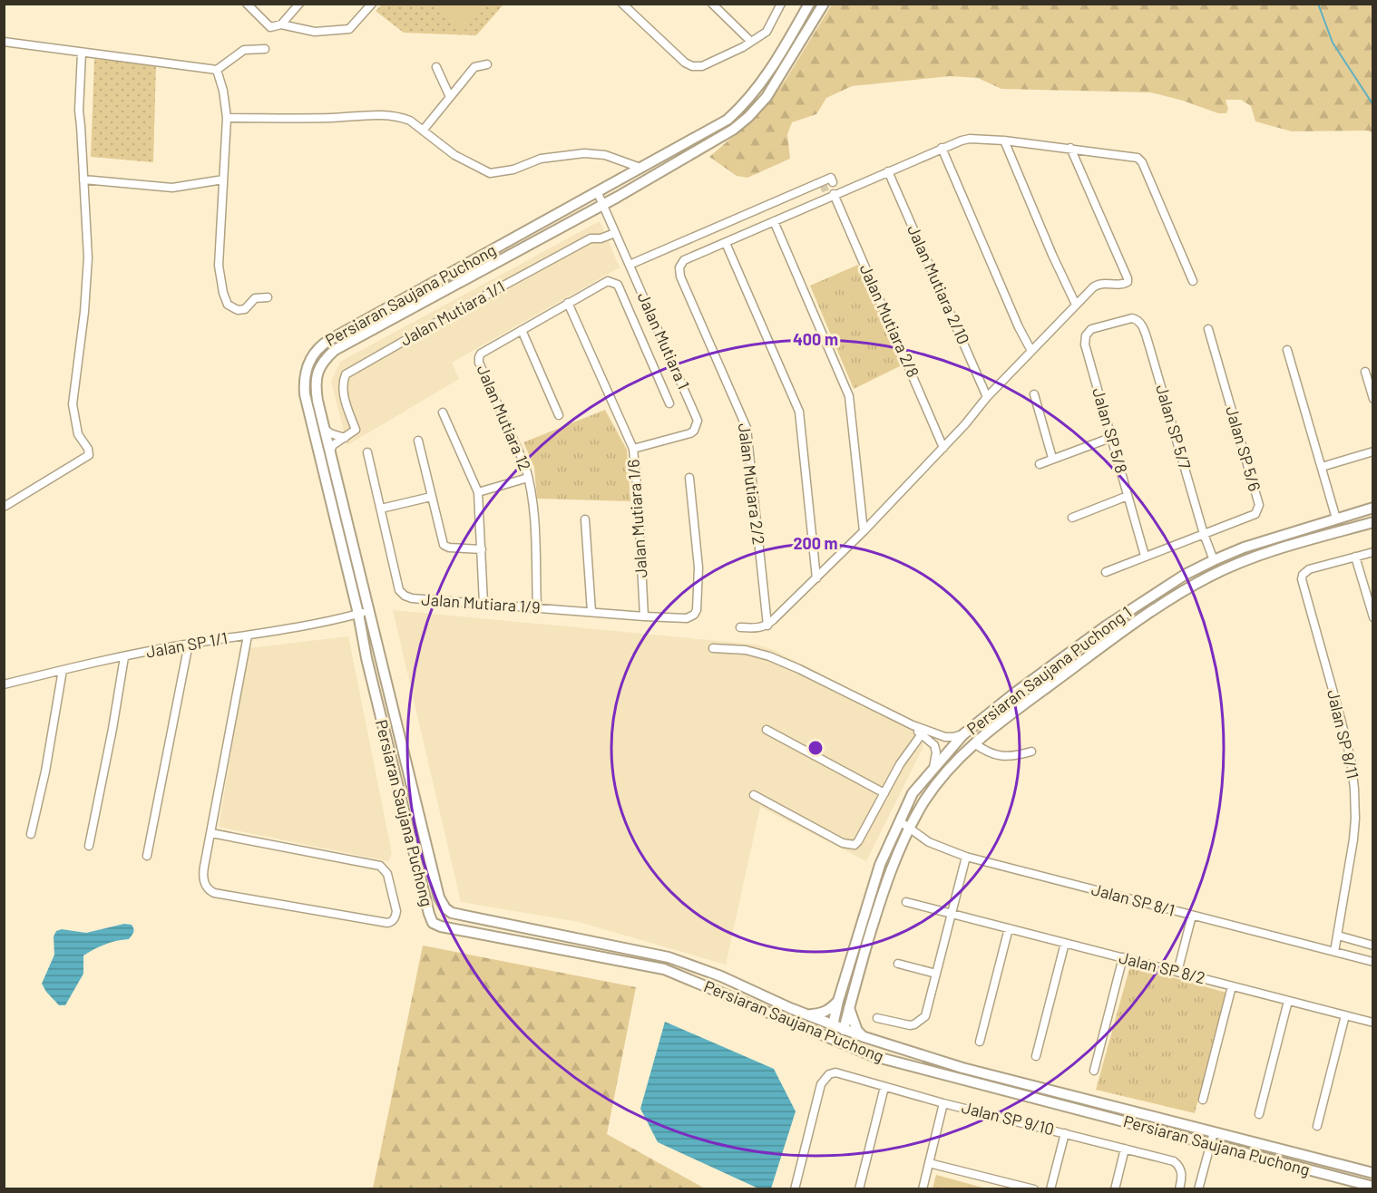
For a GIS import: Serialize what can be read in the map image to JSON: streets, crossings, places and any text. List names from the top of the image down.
{
  "streets": {
    "street": [
      "Jalan Mutiara 2/10",
      "Persiaran Saujana Puchong",
      "Jalan Mutiara 1/1",
      "Jalan Mutiara 2/8",
      "Jalan Mutiara 1",
      "Jalan Mutiara 12",
      "Jalan SP 5/7",
      "Jalan SP 5/8",
      "Jalan SP 5/6",
      "Jalan Mutiara 2/2",
      "Jalan Mutiara 1/6",
      "Jalan Mutiara 1/9",
      "Jalan SP 1/1",
      "Persiaran Saujana Puchong 1",
      "Jalan SP 8/11",
      "Jalan SP 8/1",
      "Jalan SP 8/2",
      "Jalan SP 9/10"
    ]
  },
  "crossings": [
    ["Persiaran Saujana Puchong", "Jalan Mutiara 1"],
    ["Persiaran Saujana Puchong", "Jalan SP 1/1"],
    ["Persiaran Saujana Puchong", "Persiaran Saujana Puchong 1"],
    ["Jalan Mutiara 1/1", "Jalan Mutiara 1"],
    ["Jalan Mutiara 1", "Jalan Mutiara 1/6"],
    ["Jalan Mutiara 12", "Jalan Mutiara 1/9"],
    ["Jalan SP 5/7", "Jalan SP 5/8"],
    ["Jalan SP 5/7", "Jalan SP 5/6"],
    ["Jalan SP 5/7", "Persiaran Saujana Puchong 1"],
    ["Jalan SP 5/8", "Jalan SP 5/6"],
    ["Jalan Mutiara 1/6", "Jalan Mutiara 1/9"],
    ["Persiaran Saujana Puchong 1", "Jalan SP 8/1"],
    ["Jalan SP 8/11", "Jalan SP 8/1"]
  ],
  "rings": ["400 m", "200 m"]
}
